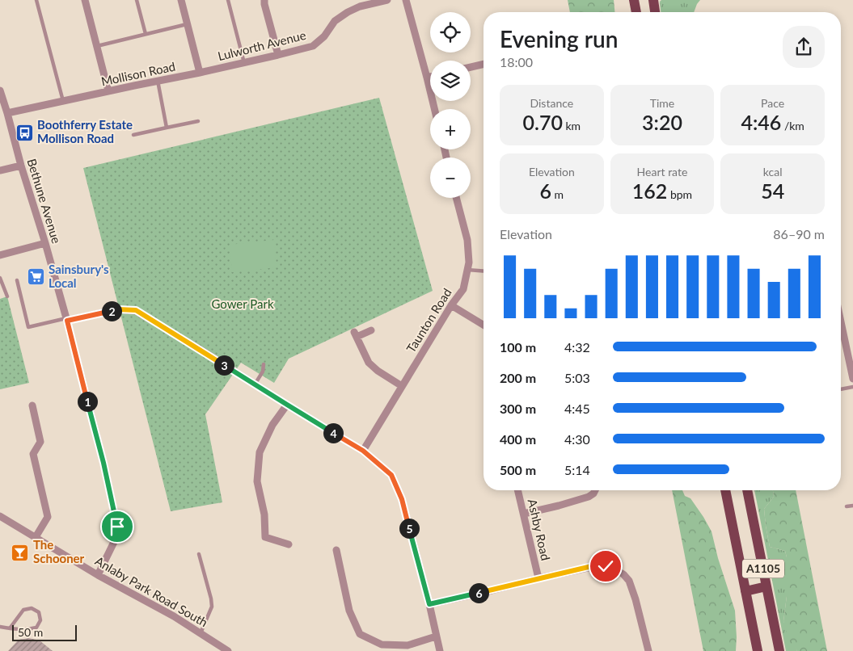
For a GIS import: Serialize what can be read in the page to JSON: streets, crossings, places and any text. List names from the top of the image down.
{
  "streets": {
    "main road": ["A1105"],
    "street": [
      "Lulworth Avenue",
      "Mollison Road",
      "Bethune Avenue",
      "Taunton Road",
      "Ashby Road",
      "Anlaby Park Road South"
    ]
  },
  "crossings": [
    ["Lulworth Avenue", "Mollison Road"],
    ["Mollison Road", "Bethune Avenue"],
    ["Bethune Avenue", "Anlaby Park Road South"]
  ],
  "parks": ["Gower Park"],
  "places": {
    "bus stop": ["Boothferry Estate Mollison Road"],
    "supermarket": ["Sainsbury's Local"],
    "bar": ["The Schooner"]
  },
  "scale_bar": "50 m",
  "page": {
    "map_buttons": ["+", "−"],
    "heading": ["Evening run", "18:00"],
    "stats": [
      ["Distance", "0.70 km"],
      ["Time", "3:20"],
      ["Pace", "4:46 /km"],
      ["Elevation", "6 m"],
      ["Heart rate", "162 bpm"],
      ["kcal", "54"]
    ],
    "chart": ["Elevation", "86–90 m"],
    "pins": [
      "2",
      "3",
      "1",
      "4",
      "5",
      "6"
    ],
    "list": [
      {
        "name": "100 m",
        "note": "4:32"
      },
      {
        "name": "200 m",
        "note": "5:03"
      },
      {
        "name": "300 m",
        "note": "4:45"
      },
      {
        "name": "400 m",
        "note": "4:30"
      },
      {
        "name": "500 m",
        "note": "5:14"
      }
    ],
    "scale": "50 m"
  }
}
